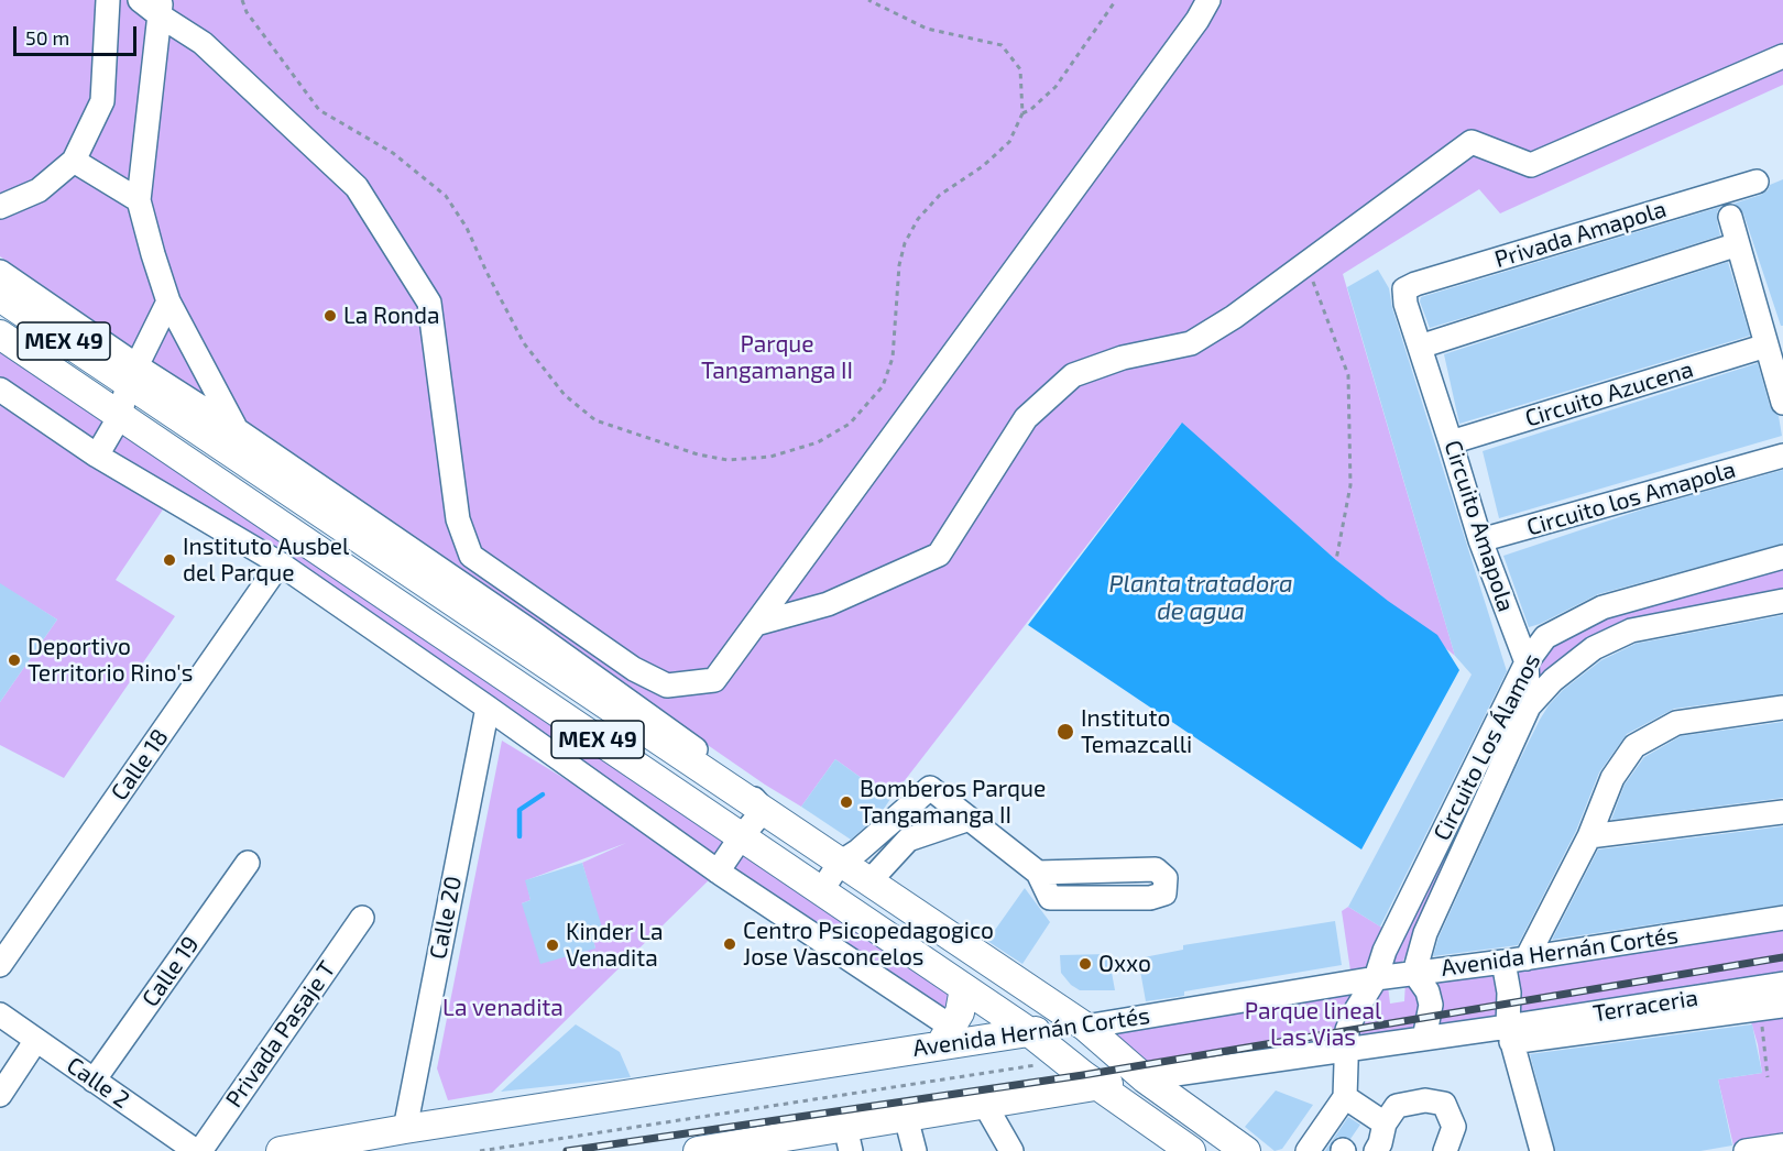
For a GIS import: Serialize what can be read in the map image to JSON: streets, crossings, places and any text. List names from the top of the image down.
{
  "streets": {
    "main road": ["MEX 49", "Avenida Hernán Cortés"],
    "street": [
      "Privada Amapola",
      "Circuito Azucena",
      "Circuito los Amapola",
      "Circuito Amapola",
      "Circuito Los Álamos",
      "Calle 18",
      "Calle 20",
      "Calle 19",
      "Terraceria",
      "Privada Pasaje T",
      "Calle 2"
    ]
  },
  "crossings": [
    ["Privada Amapola", "Circuito Amapola"],
    ["MEX 49", "Avenida Hernán Cortés"],
    ["Circuito Azucena", "Circuito Amapola"],
    ["Circuito los Amapola", "Circuito Amapola"],
    ["Circuito Amapola", "Circuito Los Álamos"],
    ["Circuito Los Álamos", "Avenida Hernán Cortés"],
    ["Calle 20", "Avenida Hernán Cortés"],
    ["Calle 19", "Calle 2"],
    ["Privada Pasaje T", "Calle 2"]
  ],
  "water": ["Planta tratadora de agua"],
  "parks": ["Parque Tangamanga II", "La venadita", "Parque lineal Las Vias"],
  "places": [
    "La Ronda",
    "Instituto Ausbel del Parque",
    "Deportivo Territorio Rino's",
    "Instituto Temazcalli",
    "Bomberos Parque Tangamanga II",
    "Centro Psicopedagogico Jose Vasconcelos",
    "Kinder La Venadita",
    "Oxxo"
  ],
  "scale_bar": "50 m"
}
